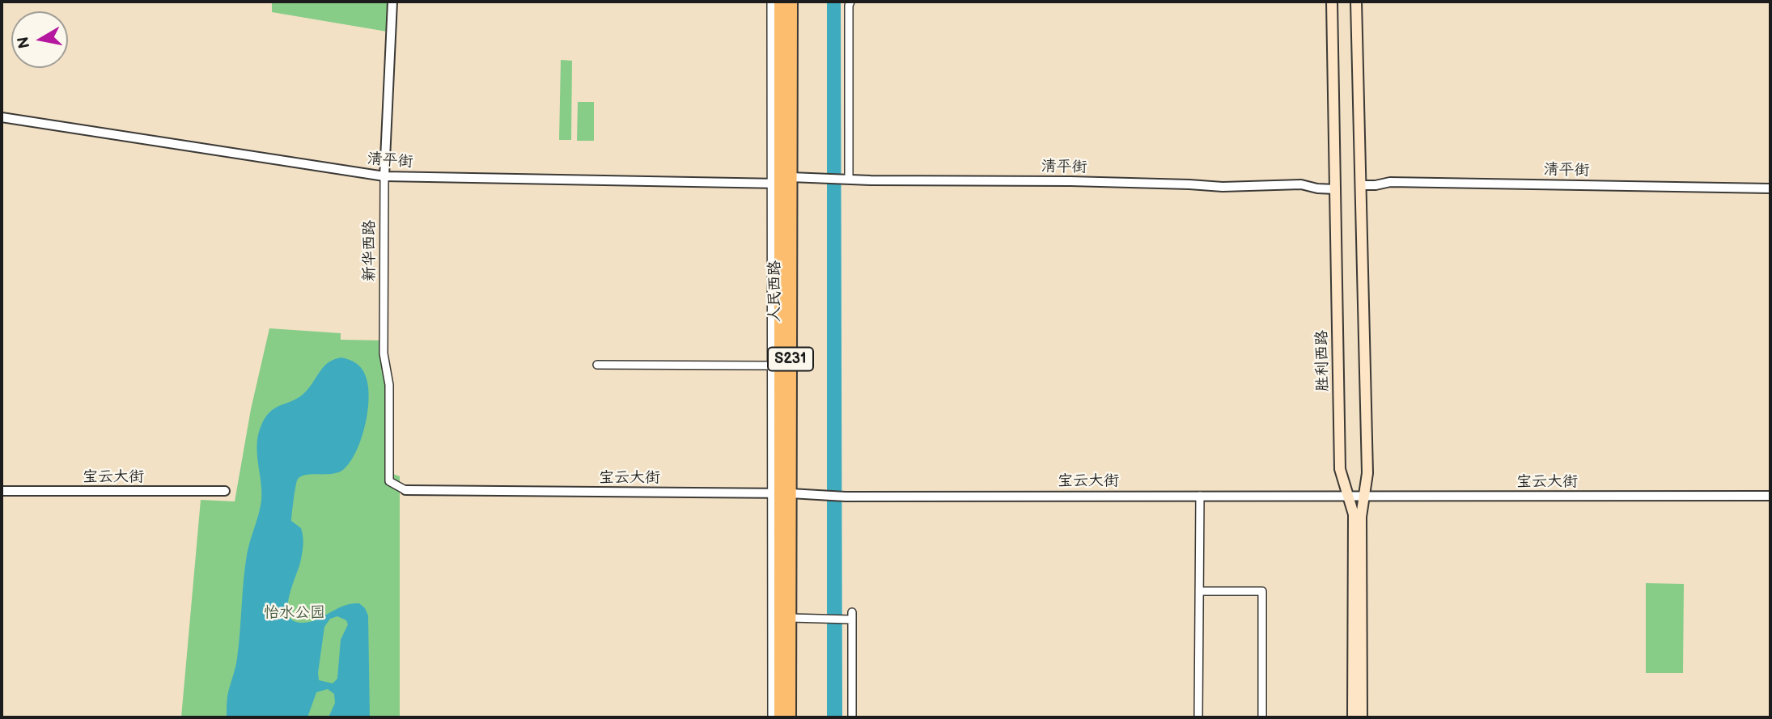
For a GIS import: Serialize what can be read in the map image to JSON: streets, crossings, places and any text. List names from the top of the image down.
{
  "streets": {
    "main road": ["人民西路", "S231", "胜利西路"],
    "street": ["清平街", "新华西路", "宝云大街"]
  },
  "crossings": [
    ["清平街", "新华西路"],
    ["清平街", "人民西路"],
    ["清平街", "胜利西路"],
    ["新华西路", "宝云大街"],
    ["人民西路", "宝云大街"],
    ["胜利西路", "宝云大街"]
  ],
  "parks": ["怡水公园"],
  "north": "left"
}
